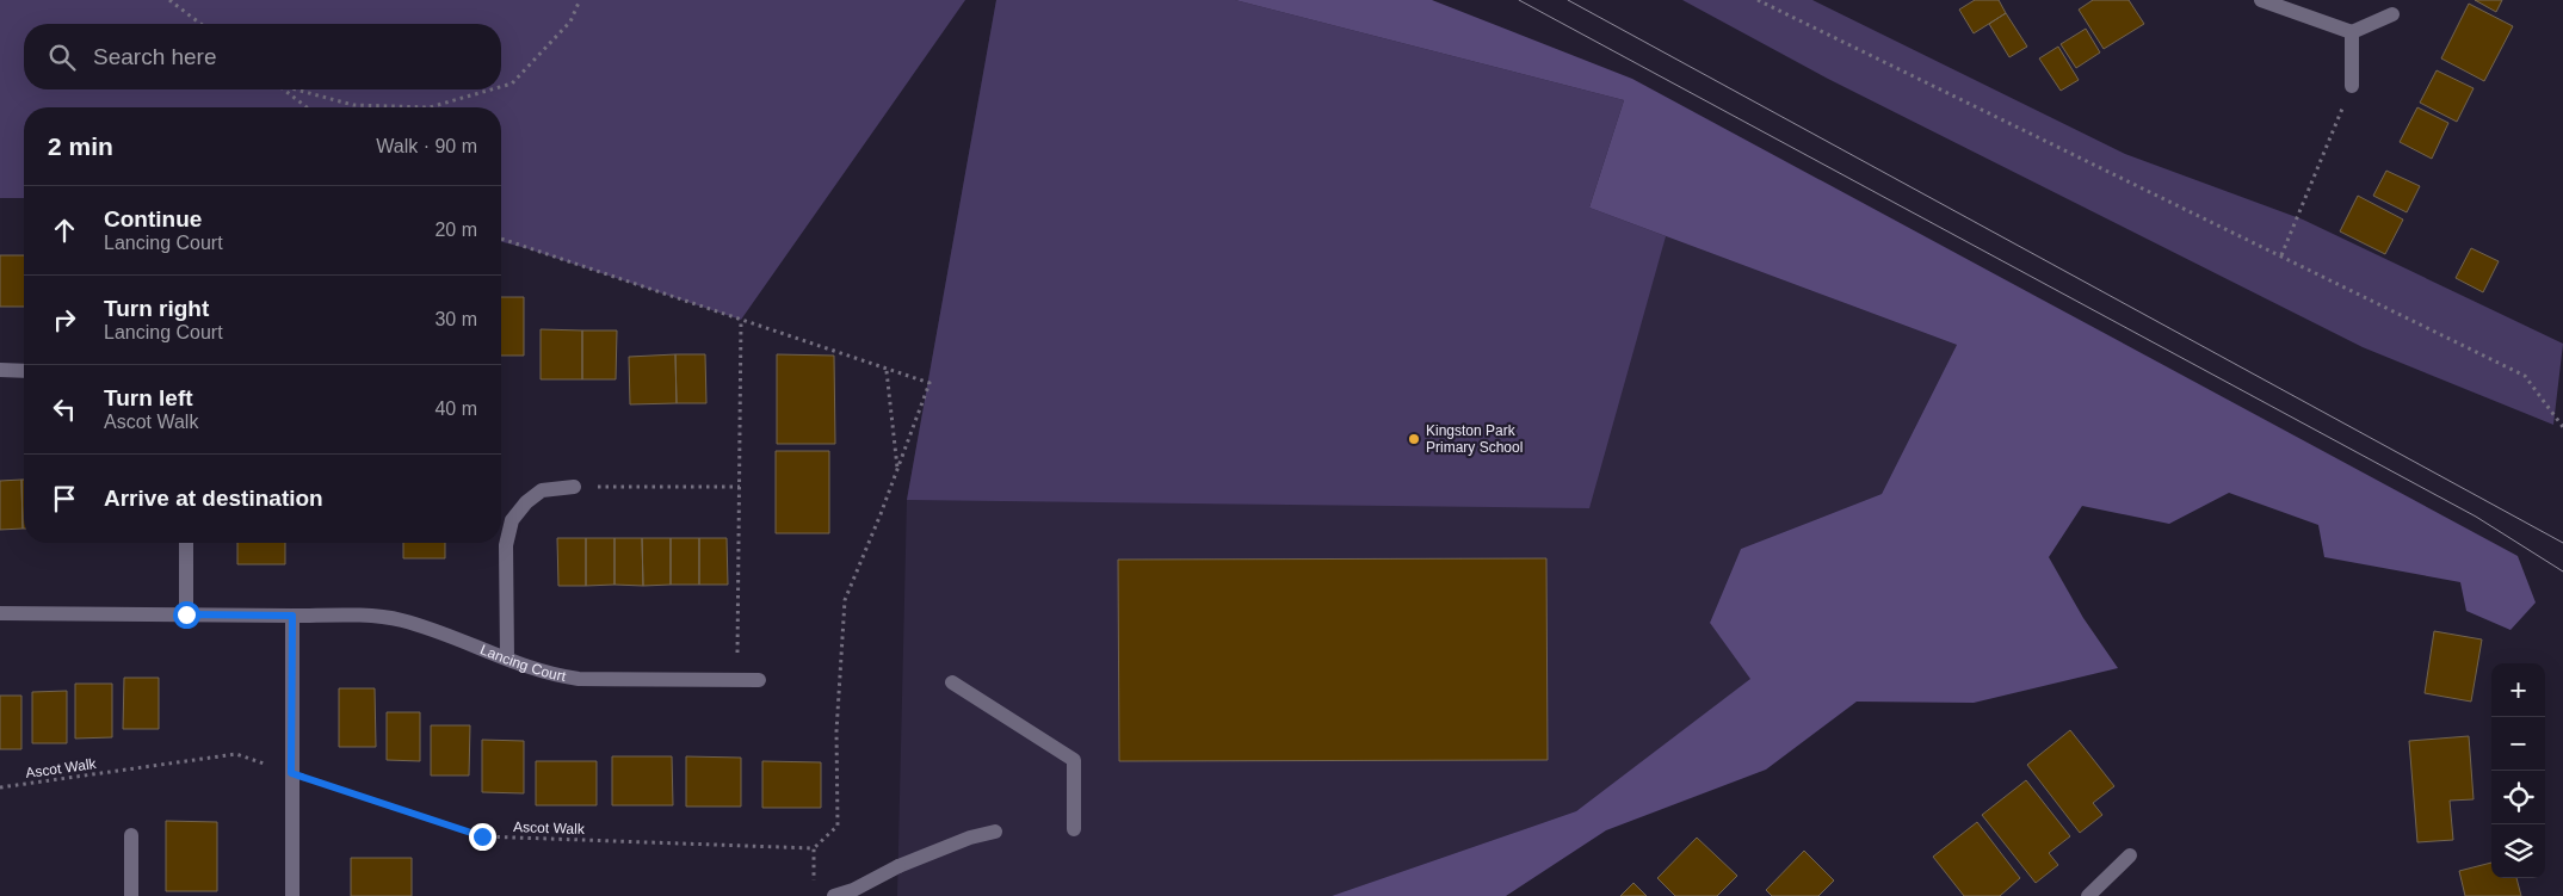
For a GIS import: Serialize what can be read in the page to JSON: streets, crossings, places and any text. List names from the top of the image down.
{
  "streets": {
    "street": ["Lancing Court"],
    "path": ["Ascot Walk"]
  },
  "places": ["Kingston Park Primary School"],
  "page": {
    "search": "Search here",
    "heading": ["2 min", "Walk · 90 m"],
    "list": [
      ["Continue", "Lancing Court", "20 m"],
      ["Turn right", "Lancing Court", "30 m"],
      ["Turn left", "Ascot Walk", "40 m"],
      "Arrive at destination"
    ],
    "map_buttons": ["+", "−"]
  }
}
